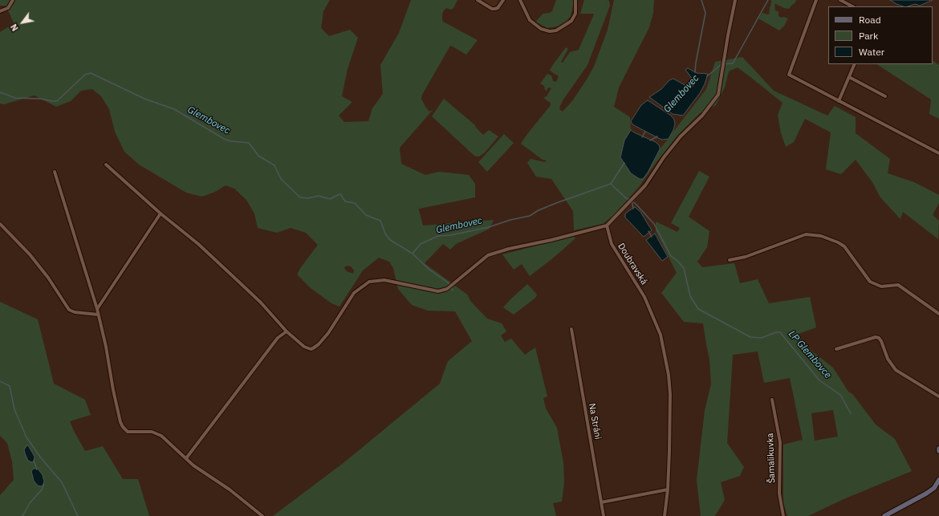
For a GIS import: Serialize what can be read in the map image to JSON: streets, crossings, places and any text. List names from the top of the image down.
{
  "streets": {
    "street": ["Doubravská", "Na Stráni", "Šamalikuvka"]
  },
  "water": ["Glembovec", "LP Glembovce"],
  "legend": ["Road", "Park", "Water"],
  "north": "bottom left"
}
